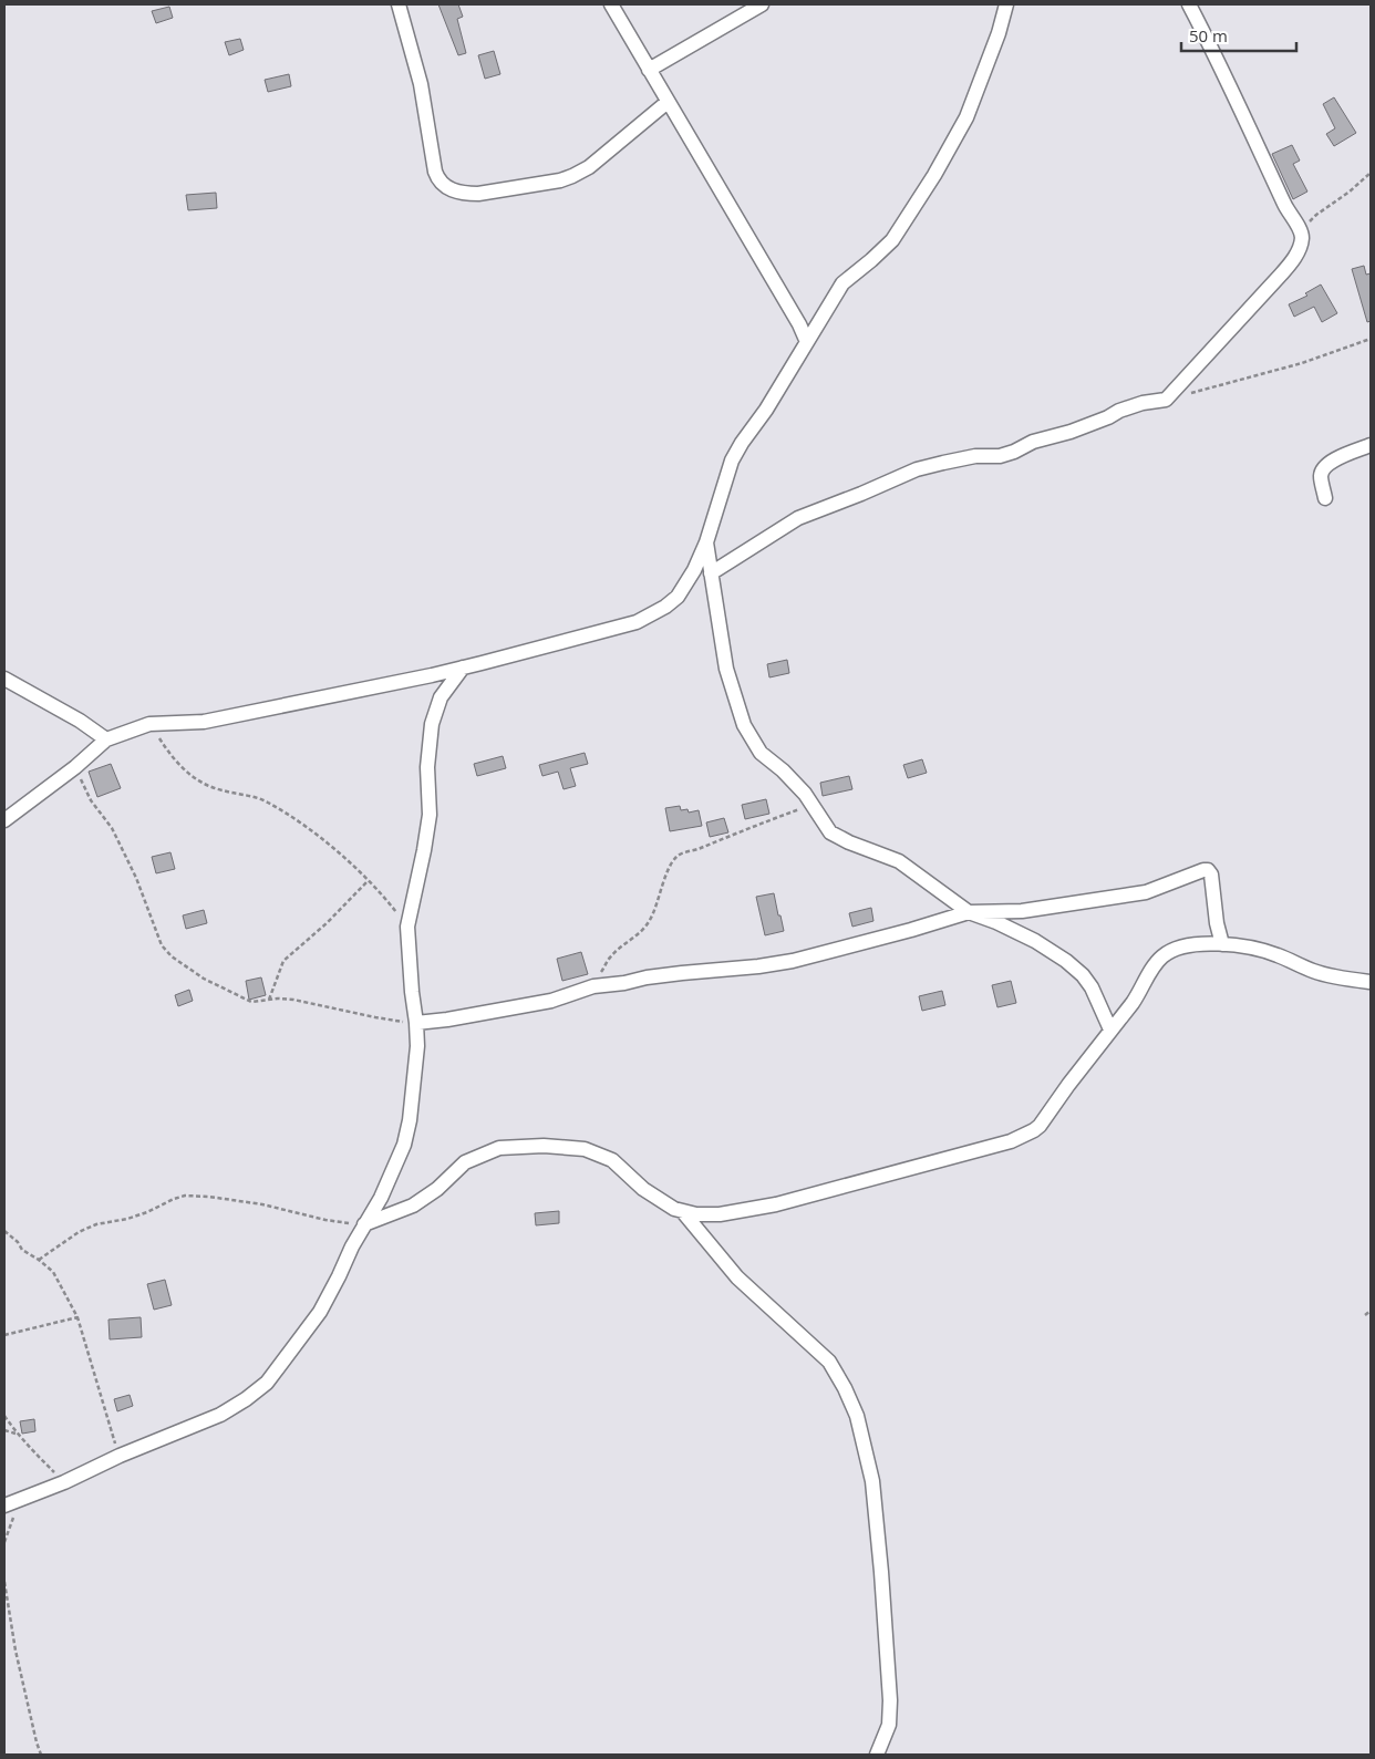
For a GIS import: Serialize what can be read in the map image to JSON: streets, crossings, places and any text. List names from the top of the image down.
{
  "scale_bar": "50 m"
}
